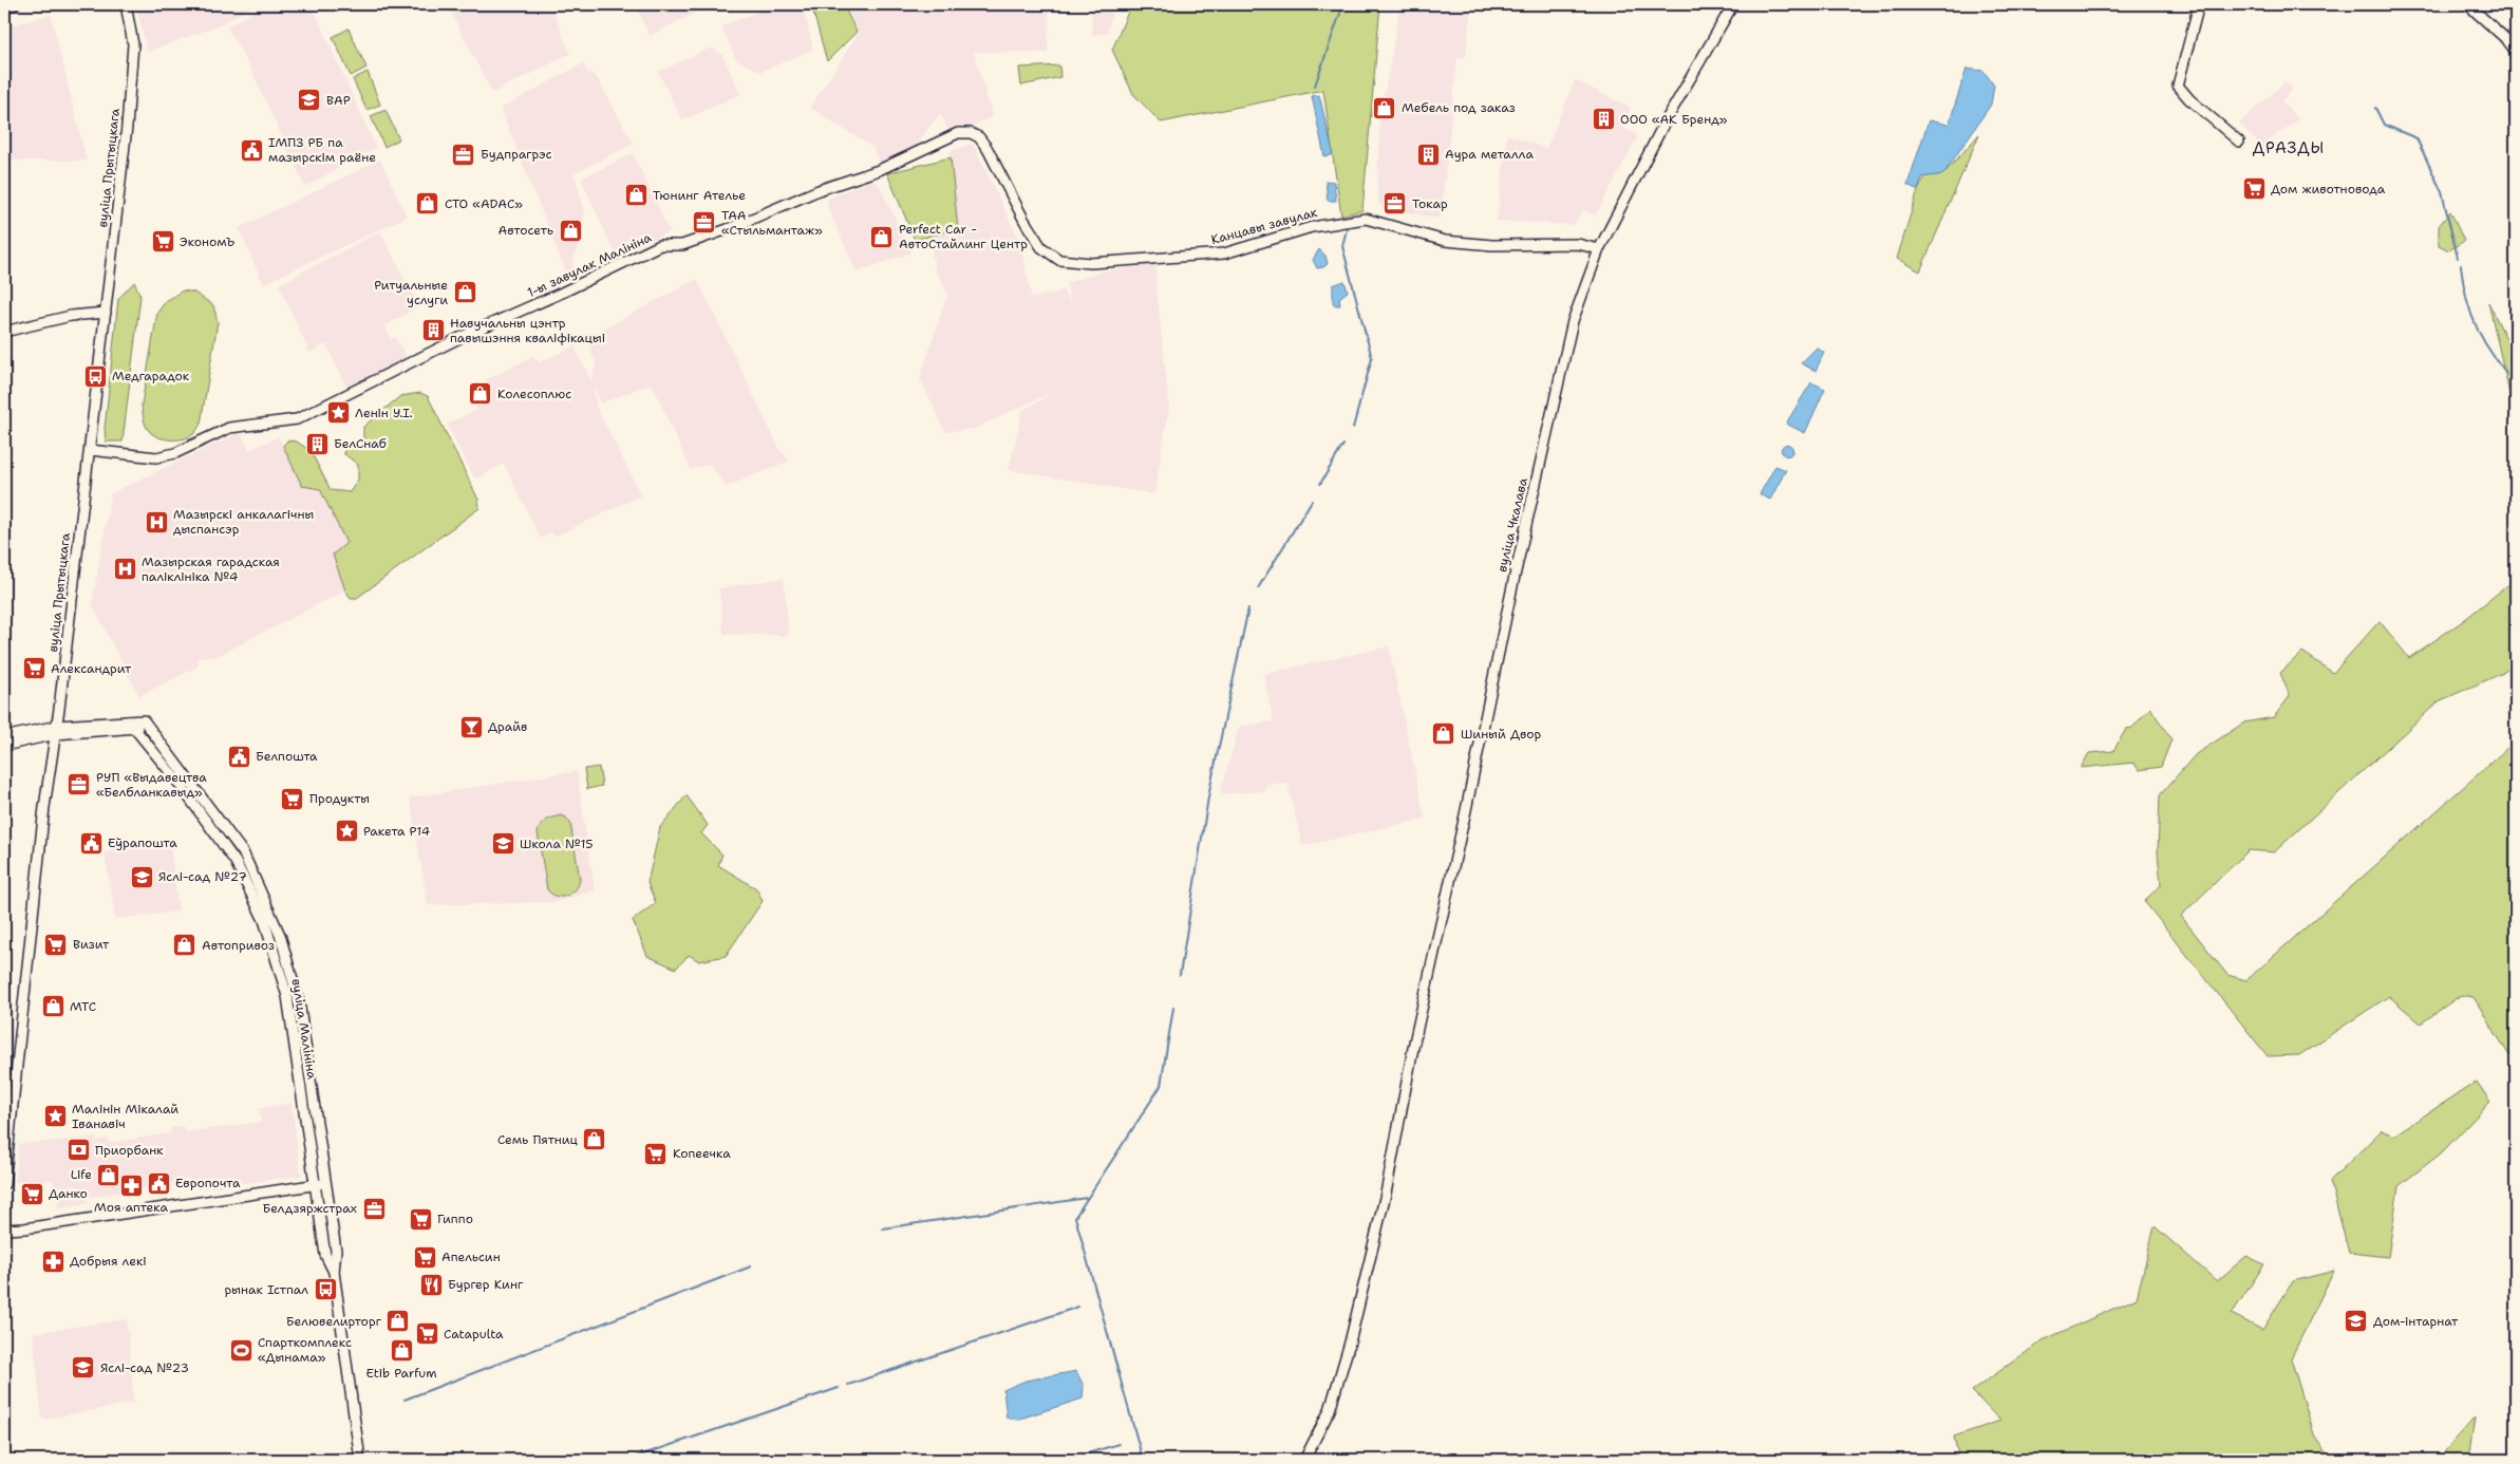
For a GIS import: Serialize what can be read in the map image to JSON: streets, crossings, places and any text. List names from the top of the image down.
{
  "streets": {
    "main road": [
      "вуліца Прытыцкага",
      "Канцавы завулак",
      "1-ы завулак Малініна",
      "вуліца Чкалава",
      "вуліца Малініна"
    ]
  },
  "crossings": [
    ["вуліца Прытыцкага", "1-ы завулак Малініна"],
    ["вуліца Прытыцкага", "вуліца Малініна"],
    ["Канцавы завулак", "1-ы завулак Малініна"],
    ["Канцавы завулак", "вуліца Чкалава"]
  ],
  "districts": ["ДРАЗДЫ"],
  "places": {
    "school or university": [
      "ВАР",
      "Школа №15",
      "Яслі-сад №27",
      "Дом-інтарнат",
      "Яслі-сад №23"
    ],
    "shop": [
      "Мебель под заказ",
      "Тюнинг Ателье",
      "СТО «ADAC»",
      "Автосеть",
      "Perfect Car - АвтоСтайлинг Центр",
      "Ритуальные услуги",
      "Колесоплюс",
      "Шиный Двор",
      "Автопривоз",
      "МТС",
      "Семь Пятниц",
      "Life",
      "Белювелирторг",
      "Etib Parfum"
    ],
    "building": [
      "ООО «АК Бренд»",
      "Аура металла",
      "Навучальны цэнтр павышэння кваліфікацыі",
      "БелСнаб"
    ],
    "public building": [
      "ІМПЗ РБ па мазырскім раёне",
      "Белпошта",
      "Еўрапошта",
      "Европочта"
    ],
    "office": [
      "Будпрагрэс",
      "Токар",
      "ТАА «Стыльмантаж»",
      "РУП «Выдавецтва «Белбланкавыд»",
      "Белдзяржстрах"
    ],
    "supermarket": [
      "Дом животновода",
      "ЭкономЪ",
      "Александрит",
      "Продукты",
      "Визит",
      "Копеечка",
      "Данко",
      "Гиппо",
      "Апельсин",
      "Catapulta"
    ],
    "bus stop": ["Медгарадок", "рынак Істпал"],
    "place": ["Ленін У.І.", "Ракета Р14", "Малінін Мікалай Іванавіч"],
    "hospital": ["Мазырскі анкалагічны дыспансэр", "Мазырская гарадская паліклініка №4"],
    "bar": ["Драйв"],
    "bank": ["Приорбанк"],
    "pharmacy": ["Моя аптека", "Добрыя лекі"],
    "restaurant": ["Бургер Кинг"],
    "sports": ["Спарткомплекс «Дынама»"]
  }
}
